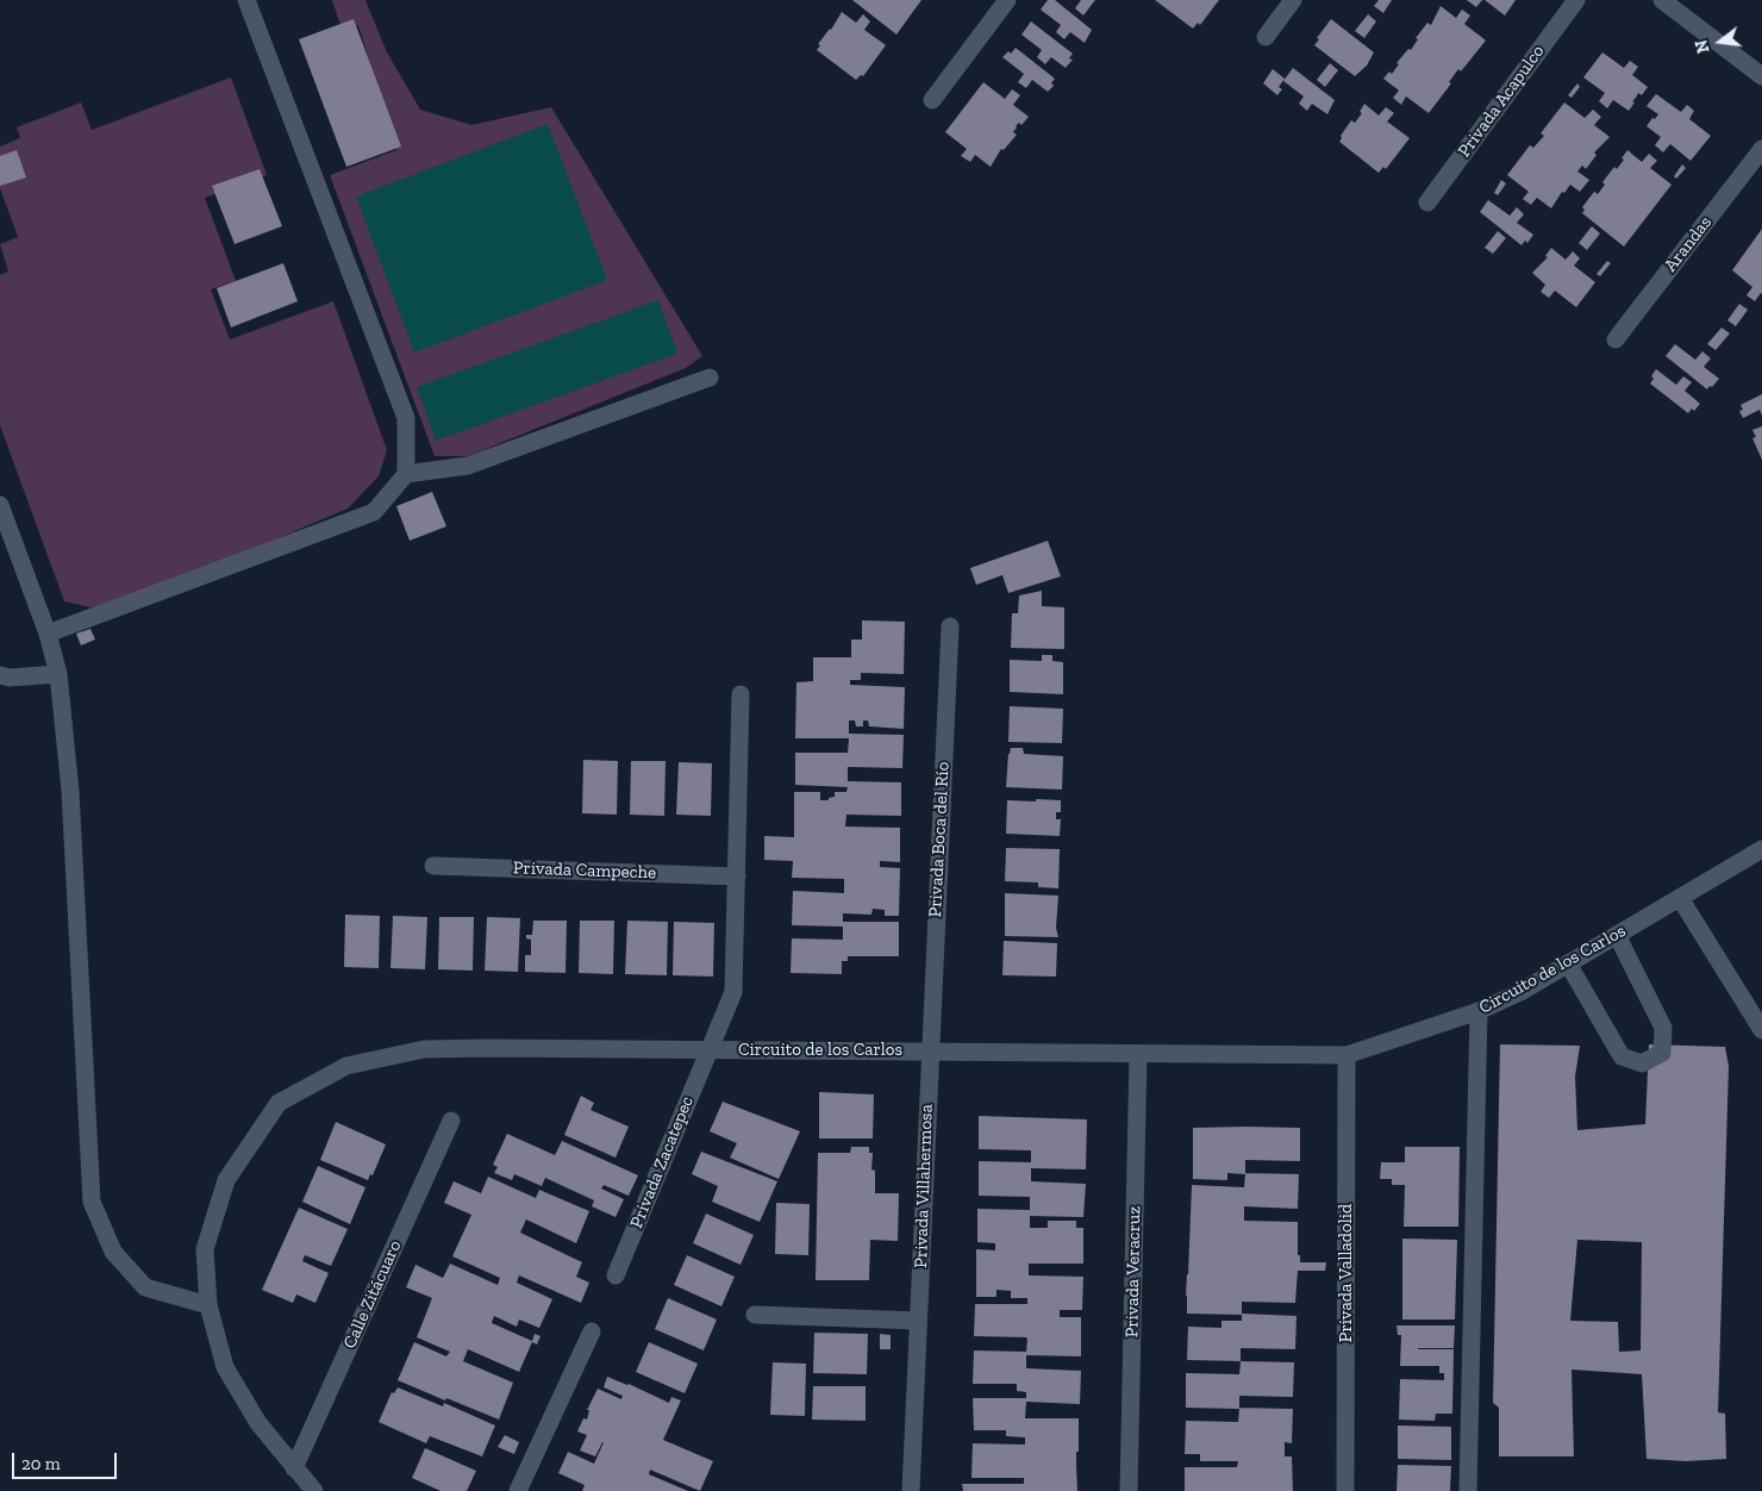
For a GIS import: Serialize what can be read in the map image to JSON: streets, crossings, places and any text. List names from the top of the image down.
{
  "streets": {
    "street": [
      "Privada Acapulco",
      "Arandas",
      "Privada Boca del Río",
      "Privada Campeche",
      "Circuito de los Carlos",
      "Privada Zacatepec",
      "Privada Villahermosa",
      "Privada Veracruz",
      "Privada Valladolid",
      "Calle Zitácuaro"
    ]
  },
  "crossings": [
    ["Privada Boca del Río", "Circuito de los Carlos"],
    ["Privada Boca del Río", "Privada Villahermosa"],
    ["Circuito de los Carlos", "Privada Zacatepec"],
    ["Circuito de los Carlos", "Privada Villahermosa"],
    ["Circuito de los Carlos", "Privada Veracruz"],
    ["Circuito de los Carlos", "Privada Valladolid"],
    ["Circuito de los Carlos", "Calle Zitácuaro"]
  ],
  "scale_bar": "20 m",
  "north": "left"
}
